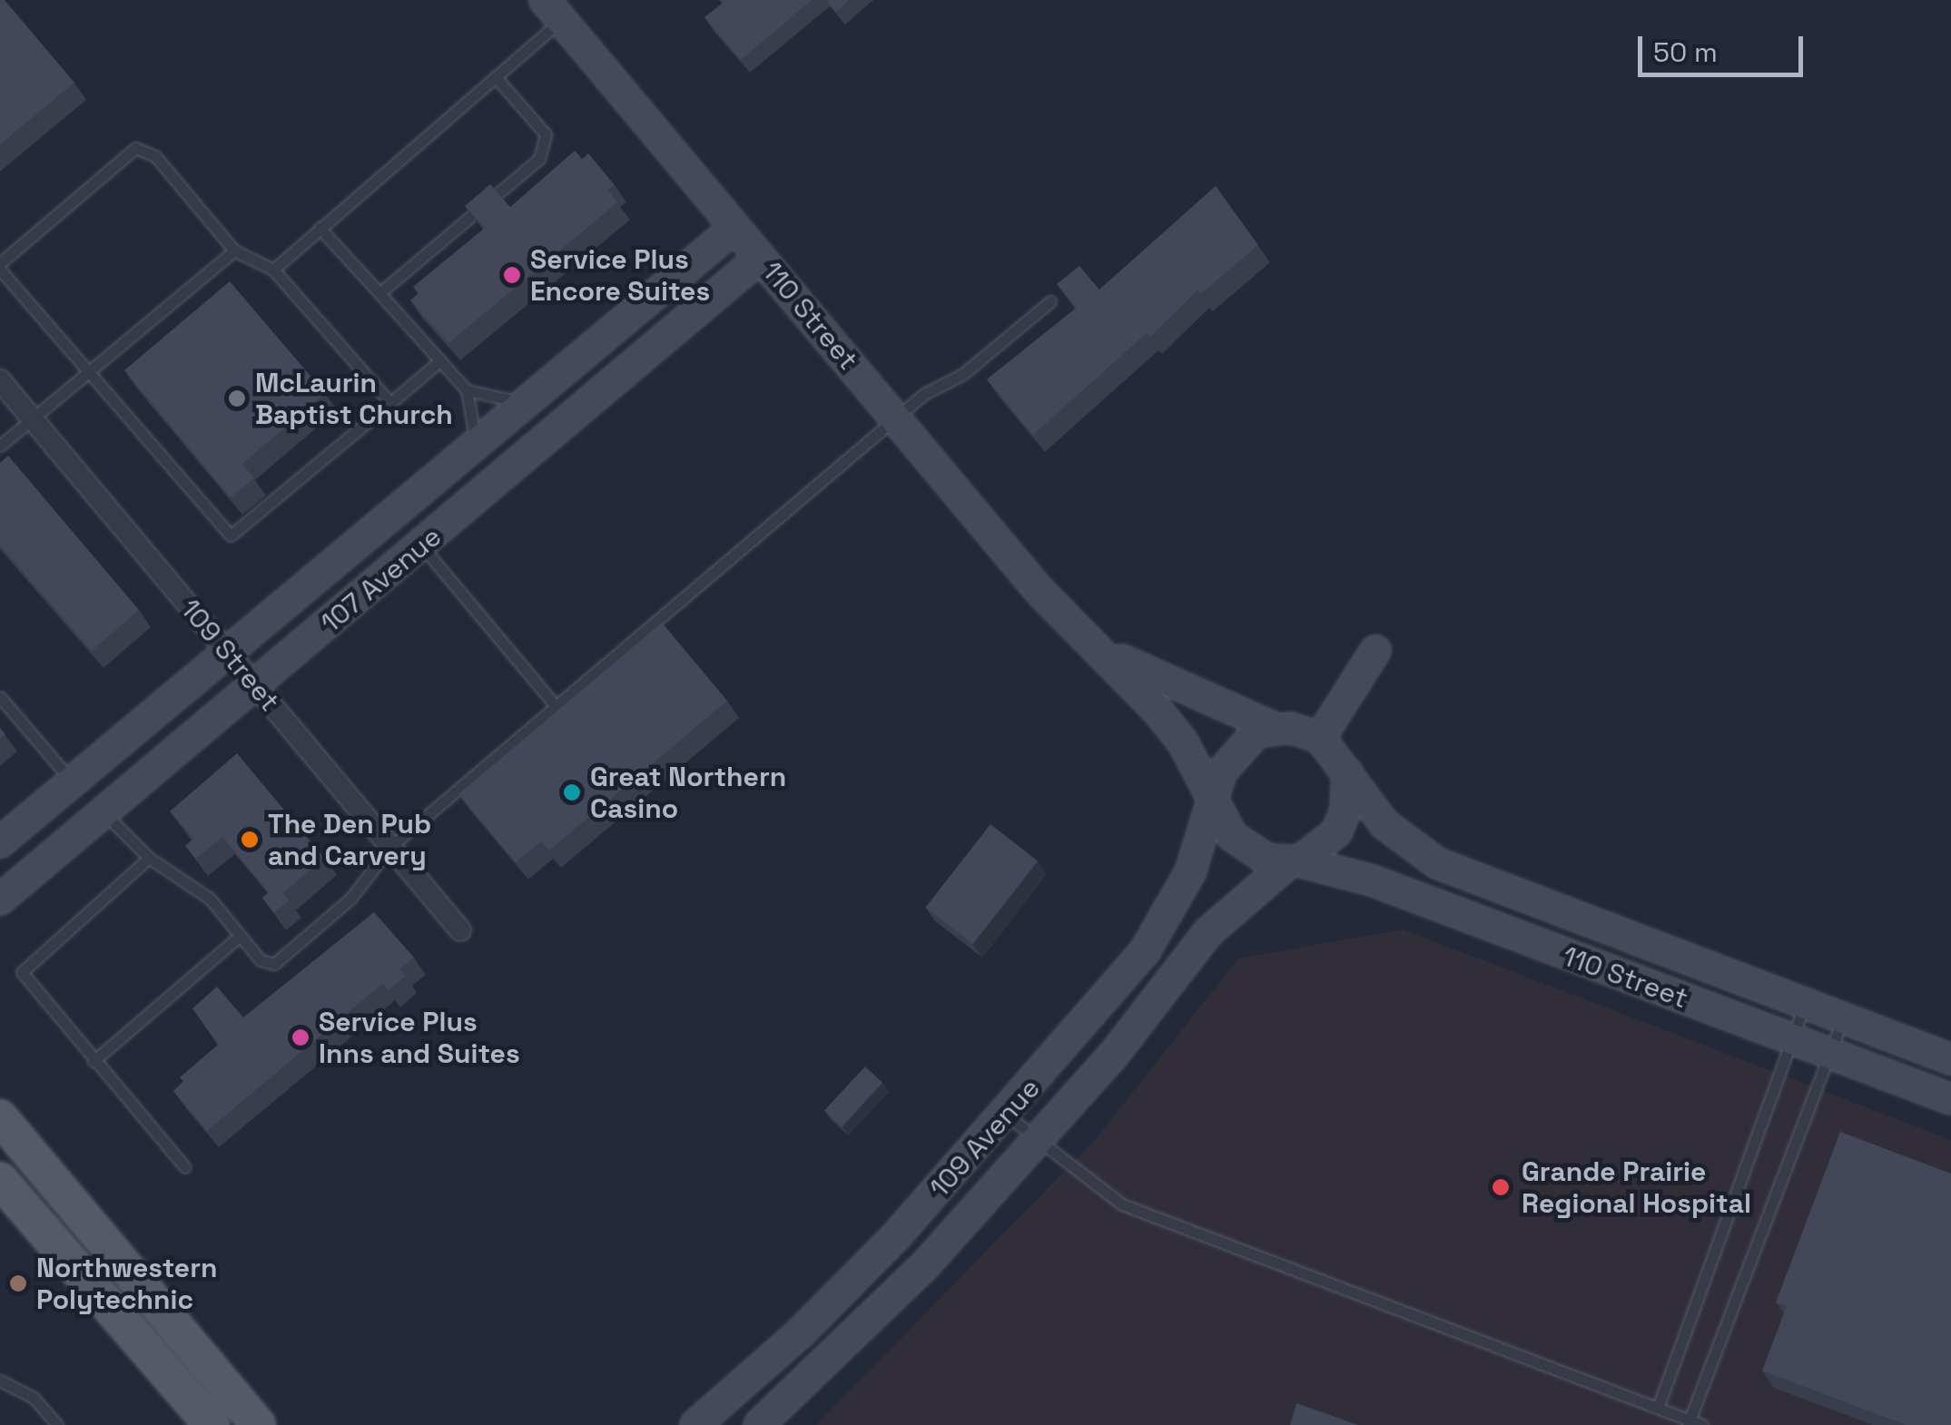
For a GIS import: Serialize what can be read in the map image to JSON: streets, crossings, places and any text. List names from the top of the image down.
{
  "streets": {
    "street": [
      "110 Street",
      "107 Avenue",
      "109 Street",
      "109 Avenue"
    ]
  },
  "crossings": [
    ["110 Street", "107 Avenue"],
    ["110 Street", "109 Avenue"],
    ["107 Avenue", "109 Street"]
  ],
  "places": [
    "Service Plus Encore Suites",
    "McLaurin Baptist Church",
    "Great Northern Casino",
    "The Den Pub and Carvery",
    "Service Plus Inns and Suites",
    "Grande Prairie Regional Hospital",
    "Northwestern Polytechnic"
  ],
  "scale_bar": "50 m"
}
